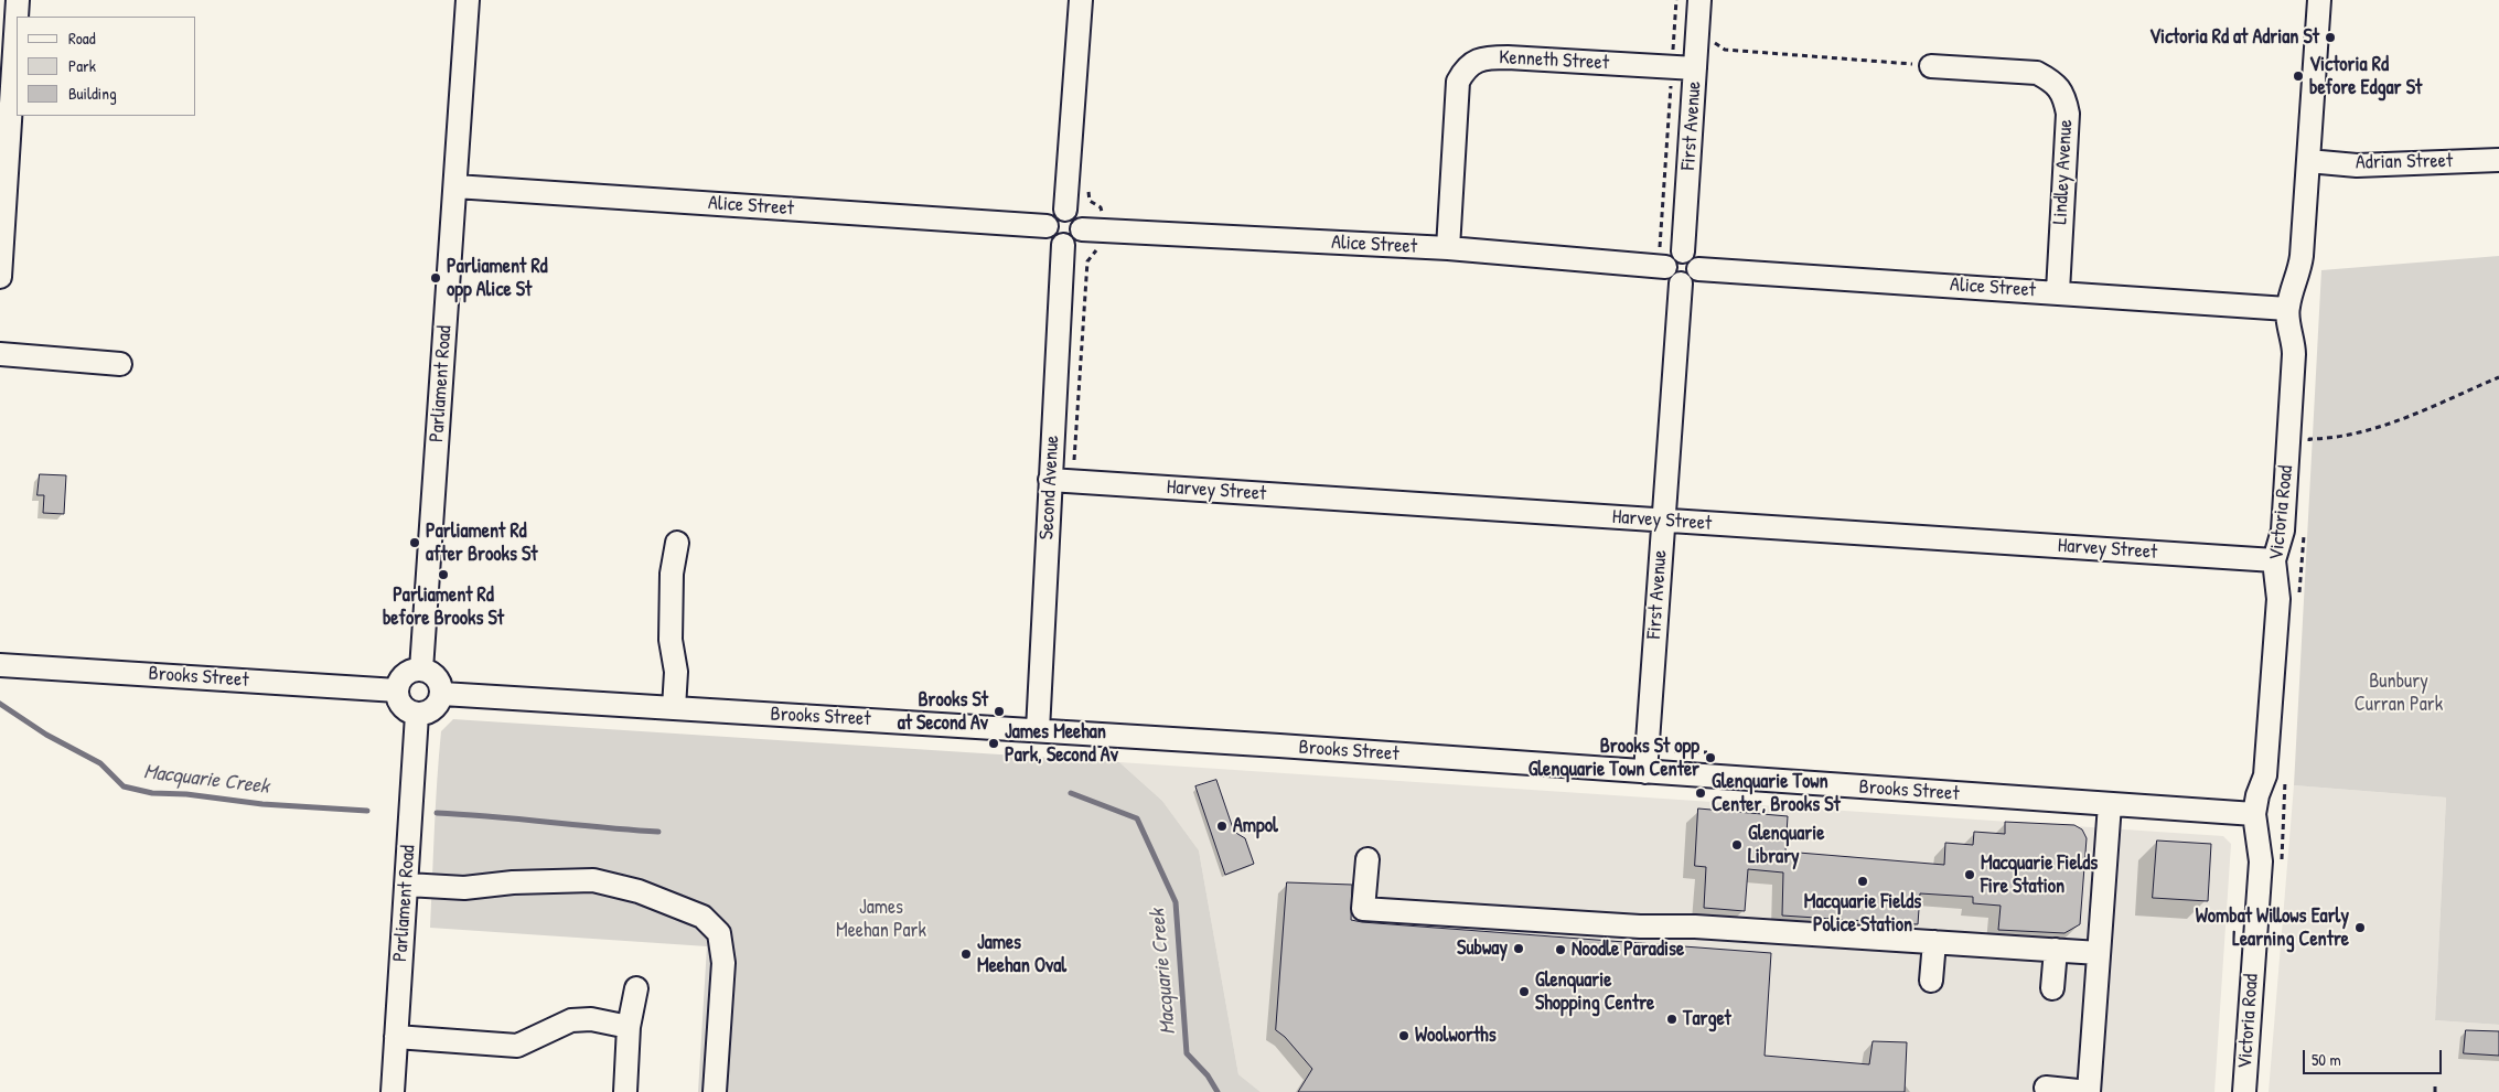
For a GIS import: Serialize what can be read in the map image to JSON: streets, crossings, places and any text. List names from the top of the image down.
{
  "streets": {
    "street": [
      "Kenneth Street",
      "First Avenue",
      "Adrian Street",
      "Lindley Avenue",
      "Alice Street",
      "Parliament Road",
      "Second Avenue",
      "Harvey Street",
      "Victoria Road",
      "Brooks Street"
    ]
  },
  "crossings": [
    ["Kenneth Street", "First Avenue"],
    ["Kenneth Street", "Alice Street"],
    ["First Avenue", "Alice Street"],
    ["First Avenue", "Harvey Street"],
    ["First Avenue", "Brooks Street"],
    ["Adrian Street", "Victoria Road"],
    ["Lindley Avenue", "Alice Street"],
    ["Alice Street", "Parliament Road"],
    ["Alice Street", "Second Avenue"],
    ["Alice Street", "Victoria Road"],
    ["Parliament Road", "Brooks Street"],
    ["Second Avenue", "Harvey Street"],
    ["Second Avenue", "Brooks Street"],
    ["Harvey Street", "Victoria Road"],
    ["Victoria Road", "Brooks Street"]
  ],
  "water": ["Macquarie Creek"],
  "parks": ["Bunbury Curran Park", "James Meehan Park"],
  "places": [
    "Victoria Rd at Adrian St",
    "Victoria Rd before Edgar St",
    "Parliament Rd opp Alice St",
    "Parliament Rd after Brooks St",
    "Parliament Rd before Brooks St",
    "Brooks St at Second Av",
    "James Meehan Park, Second Av",
    "Brooks St opp Glenquarie Town Center",
    "Glenquarie Town Center, Brooks St",
    "Ampol",
    "Glenquarie Library",
    "Macquarie Fields Fire Station",
    "Macquarie Fields Police Station",
    "Wombat Willows Early Learning Centre",
    "Subway",
    "Noodle Paradise",
    "James Meehan Oval",
    "Glenquarie Shopping Centre",
    "Target",
    "Woolworths"
  ],
  "legend": ["Road", "Park", "Building"],
  "scale_bar": "50 m"
}
